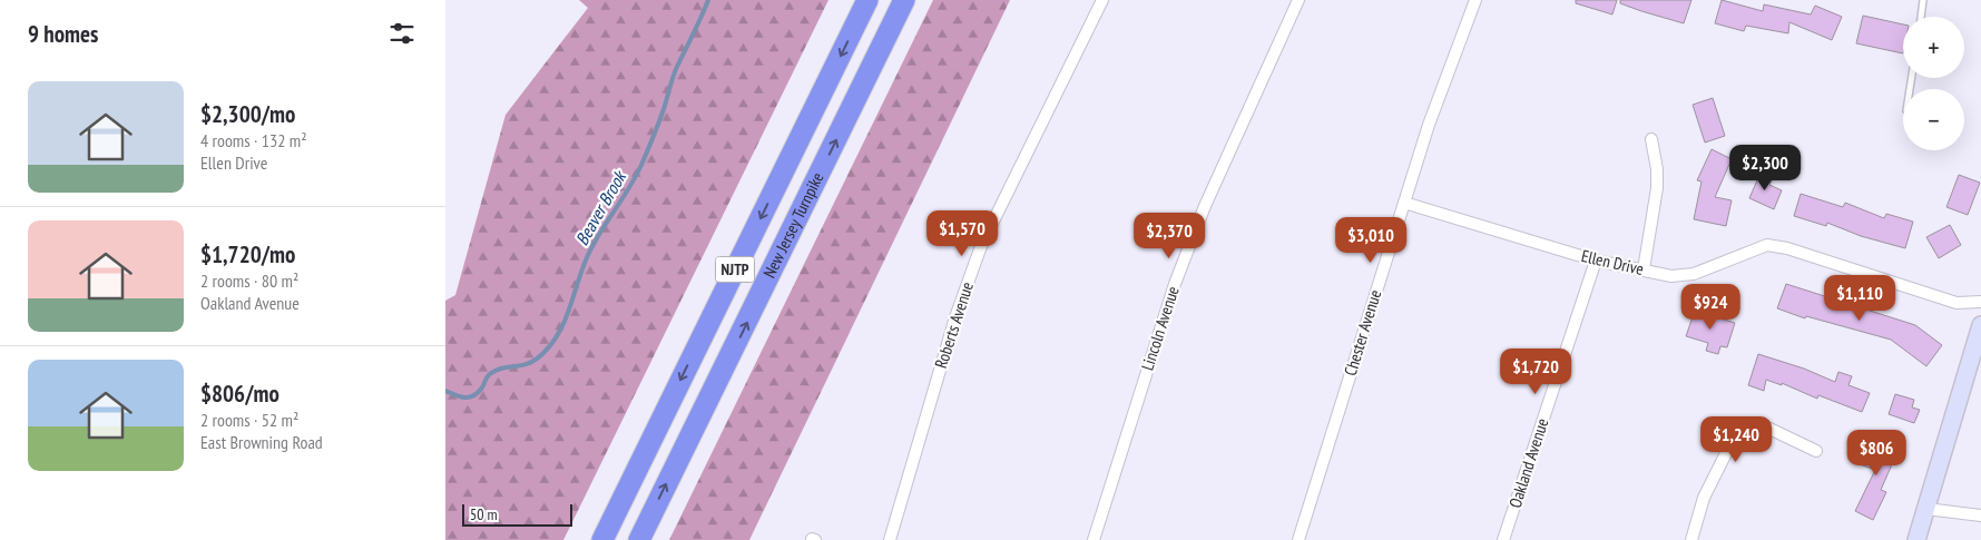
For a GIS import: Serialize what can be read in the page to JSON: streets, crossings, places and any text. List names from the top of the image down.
{
  "streets": {
    "highway": ["New Jersey Turnpike", "NJTP"],
    "street": [
      "Ellen Drive",
      "Roberts Avenue",
      "Lincoln Avenue",
      "Chester Avenue",
      "Oakland Avenue"
    ]
  },
  "crossings": [
    ["Ellen Drive", "Chester Avenue"],
    ["Ellen Drive", "Oakland Avenue"]
  ],
  "water": ["Beaver Brook"],
  "scale_bar": "50 m",
  "page": {
    "heading": "9 homes",
    "map_buttons": ["+", "−"],
    "list": [
      {
        "name": "$2,300/mo",
        "note": "4 rooms · 132 m² · Ellen Drive"
      },
      {
        "name": "$1,720/mo",
        "note": "2 rooms · 80 m² · Oakland Avenue"
      },
      {
        "name": "$806/mo",
        "note": "2 rooms · 52 m² · East Browning Road"
      }
    ],
    "price": [
      "$2,300",
      "$1,570",
      "$2,370",
      "$3,010",
      "$1,110",
      "$924",
      "$1,720",
      "$1,240",
      "$806"
    ],
    "scale": "50 m"
  }
}
